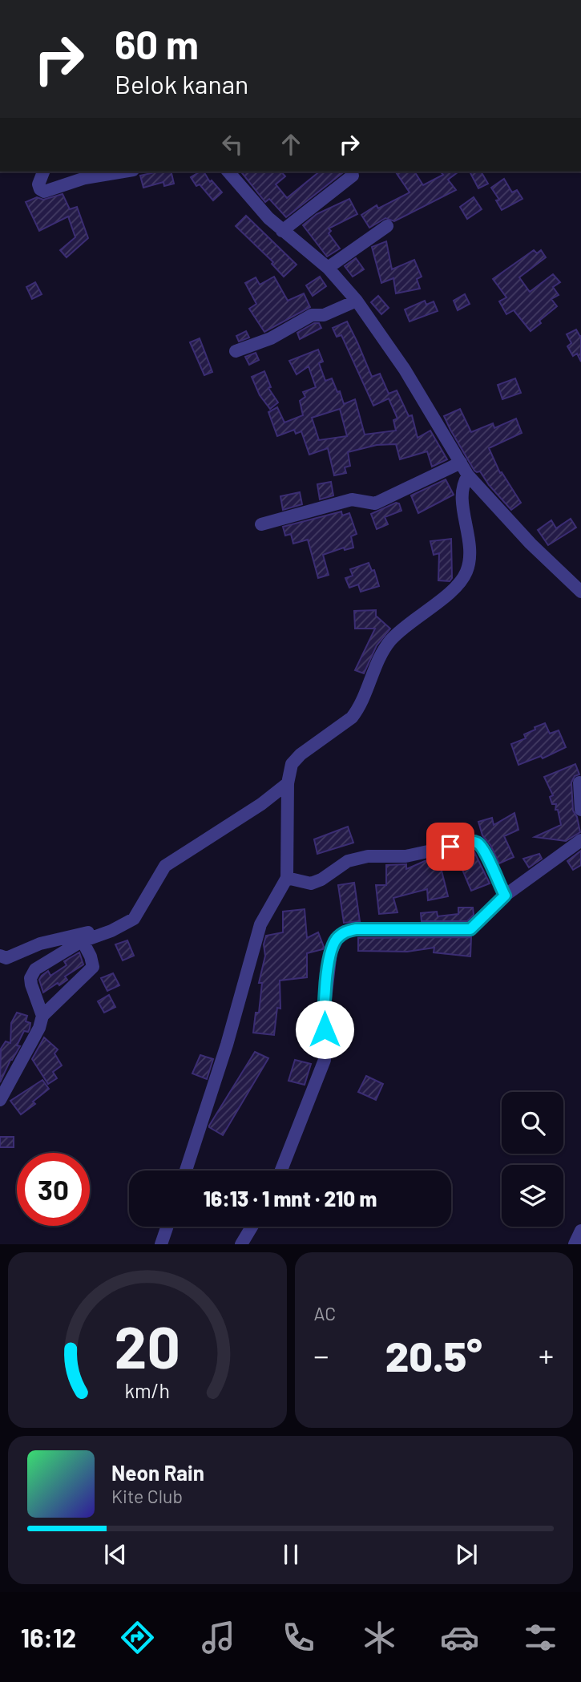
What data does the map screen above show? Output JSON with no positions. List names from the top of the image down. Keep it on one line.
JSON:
{"page":{"turn":["60 m","Belok kanan"],"limit":"30","trip":"16:13 · 1 mnt · 210 m","tile":"AC","heat":["−","20.5°","+"],"song":["Neon Rain","Kite Club"],"tabs":"16:12","gauge":["20","km/h"]}}
